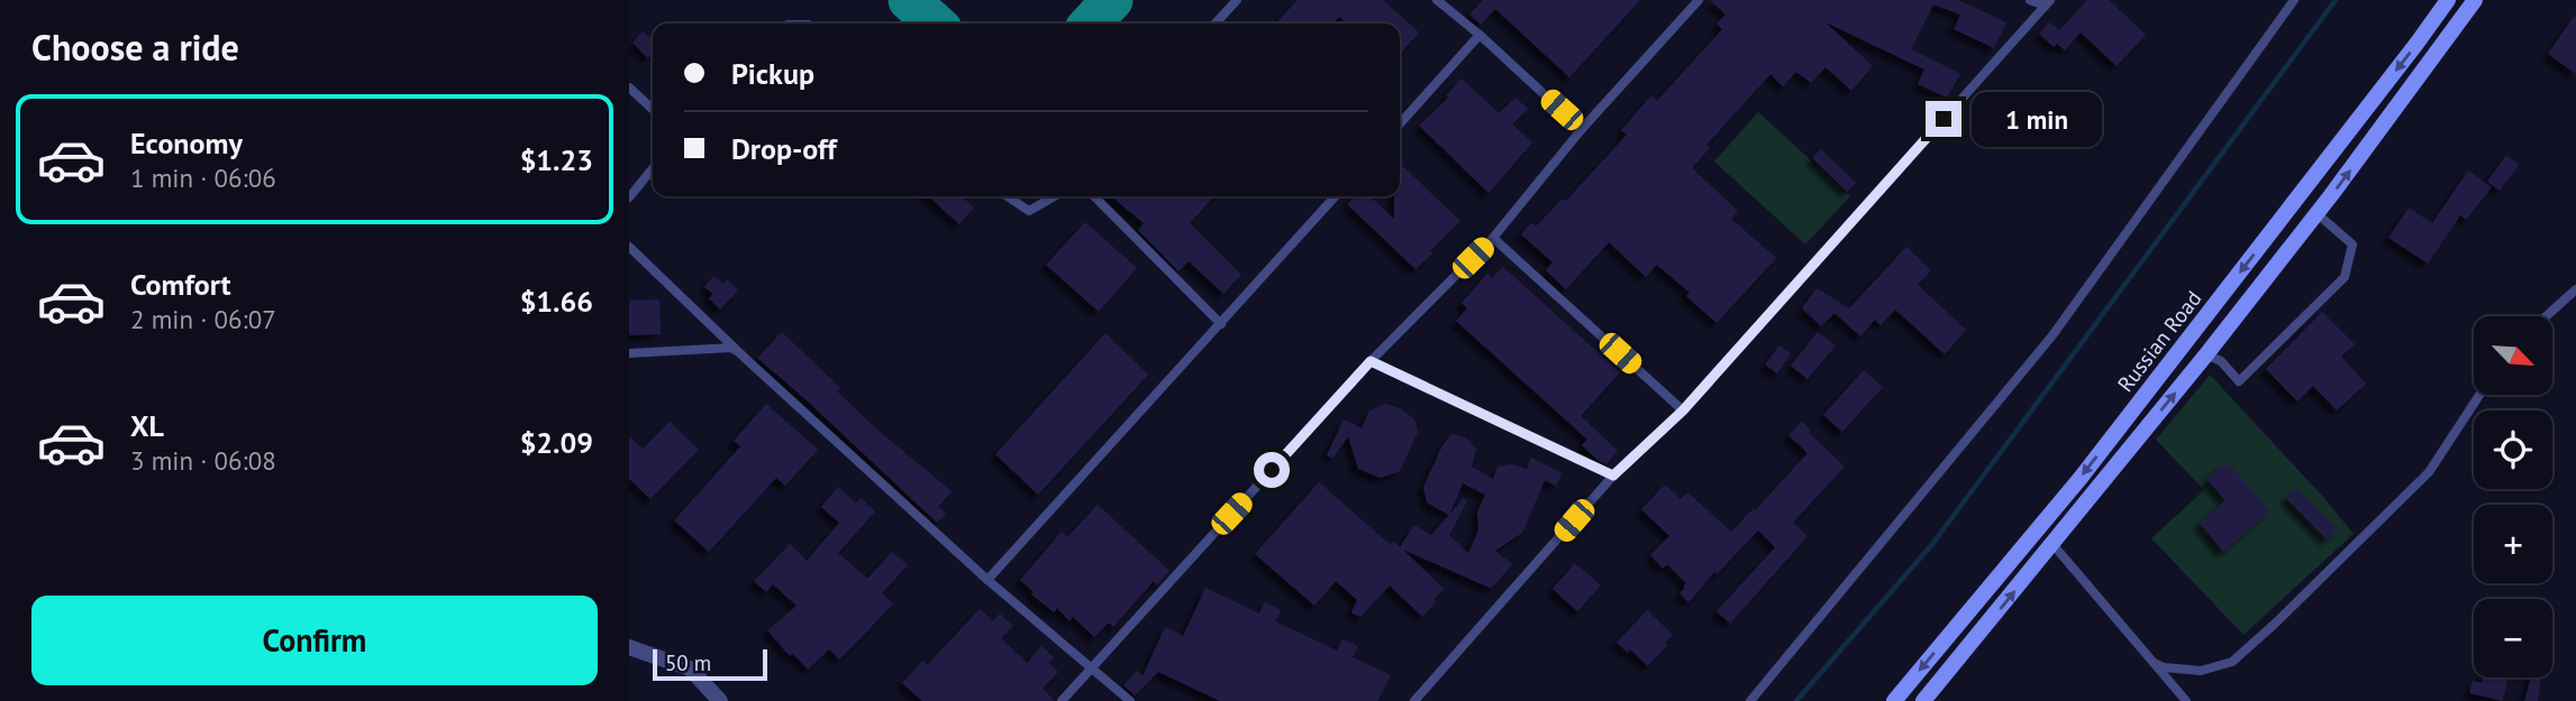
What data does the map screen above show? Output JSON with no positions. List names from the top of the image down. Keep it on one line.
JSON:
{"streets":{"main road":["Russian Road"]},"scale_bar":"50 m","north":"bottom right","page":{"heading":"Choose a ride","banner":["Pickup","Drop-off"],"bubble":"1 min","list":[{"name":"Economy","note":"1 min · 06:06","value":"$1.23"},{"name":"Comfort","note":"2 min · 06:07","value":"$1.66"},{"name":"XL","note":"3 min · 06:08","value":"$2.09"}],"map_buttons":["+","−"],"buttons":"Confirm","scale":"50 m"}}
